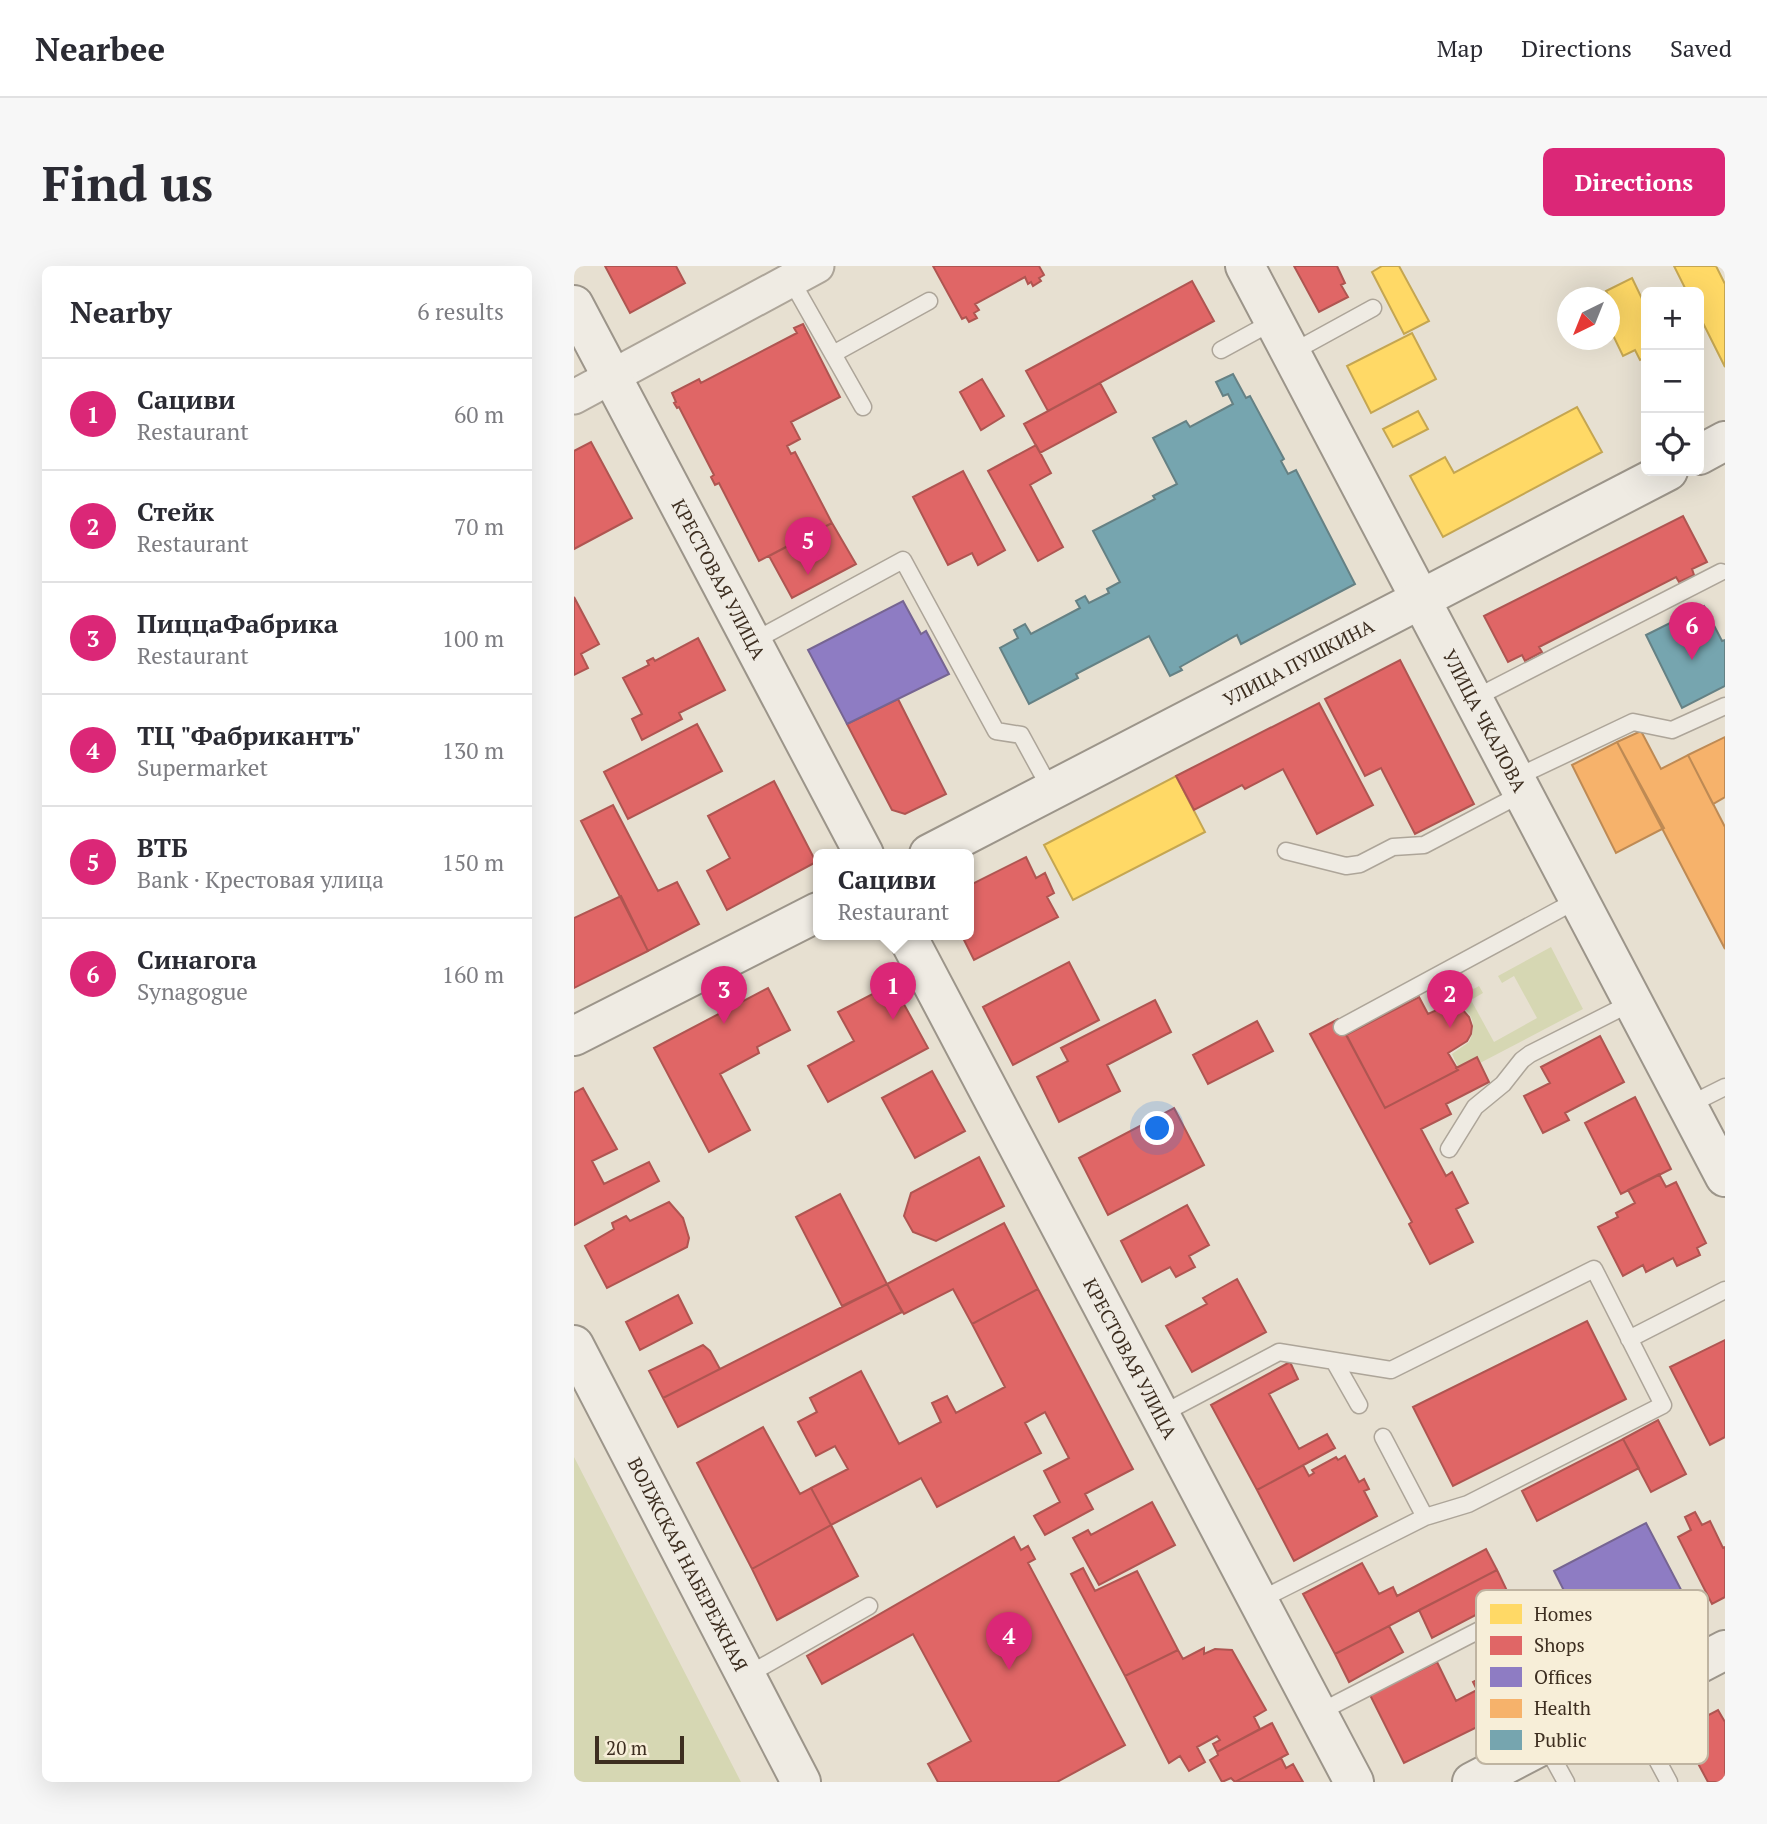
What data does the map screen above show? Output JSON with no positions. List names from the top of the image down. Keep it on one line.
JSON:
{"streets":{"street":["КРЕСТОВАЯ УЛИЦА","УЛИЦА ПУШКИНА","УЛИЦА ЧКАЛОВА","ВОЛЖСКАЯ НАБЕРЕЖНАЯ"]},"crossings":[["УЛИЦА ПУШКИНА","УЛИЦА ЧКАЛОВА"]],"legend":["Homes","Shops","Offices","Health","Public"],"scale_bar":"20 m","north":"bottom left","page":{"header":"Nearbee","nav":["Map","Directions","Saved"],"buttons":"Directions","title":"Find us","heading":["Nearby","6 results"],"map_buttons":["+","−"],"list":[{"mark":"1","name":"Сациви","note":"Restaurant","value":"60 m"},{"mark":"2","name":"Стейк","note":"Restaurant","value":"70 m"},{"mark":"3","name":"ПиццаФабрика","note":"Restaurant","value":"100 m"},{"mark":"4","name":"ТЦ \"Фабрикантъ\"","note":"Supermarket","value":"130 m"},{"mark":"5","name":"ВТБ","note":"Bank · Крестовая улица","value":"150 m"},{"mark":"6","name":"Синагога","note":"Synagogue","value":"160 m"}],"pins":["5","6","1","3","2","4"],"popup":["Сациви","Restaurant"],"scale":"20 m"}}
